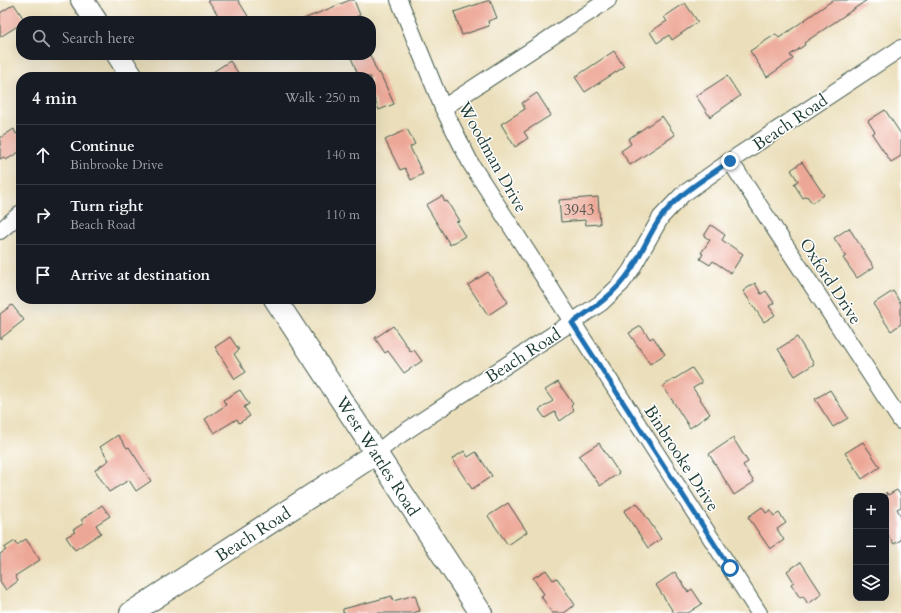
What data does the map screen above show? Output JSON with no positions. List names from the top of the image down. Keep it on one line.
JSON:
{"streets":{"street":["Beach Road","Woodman Drive","Oxford Drive","West Wattles Road","Binbrooke Drive"]},"crossings":[["Beach Road","Woodman Drive"],["Beach Road","Oxford Drive"],["Beach Road","West Wattles Road"],["Beach Road","Binbrooke Drive"],["Woodman Drive","Binbrooke Drive"]],"house_numbers":["3943"],"page":{"search":"Search here","heading":["4 min","Walk · 250 m"],"list":[["Continue","Binbrooke Drive","140 m"],["Turn right","Beach Road","110 m"],"Arrive at destination"],"map_buttons":["+","−"]}}
